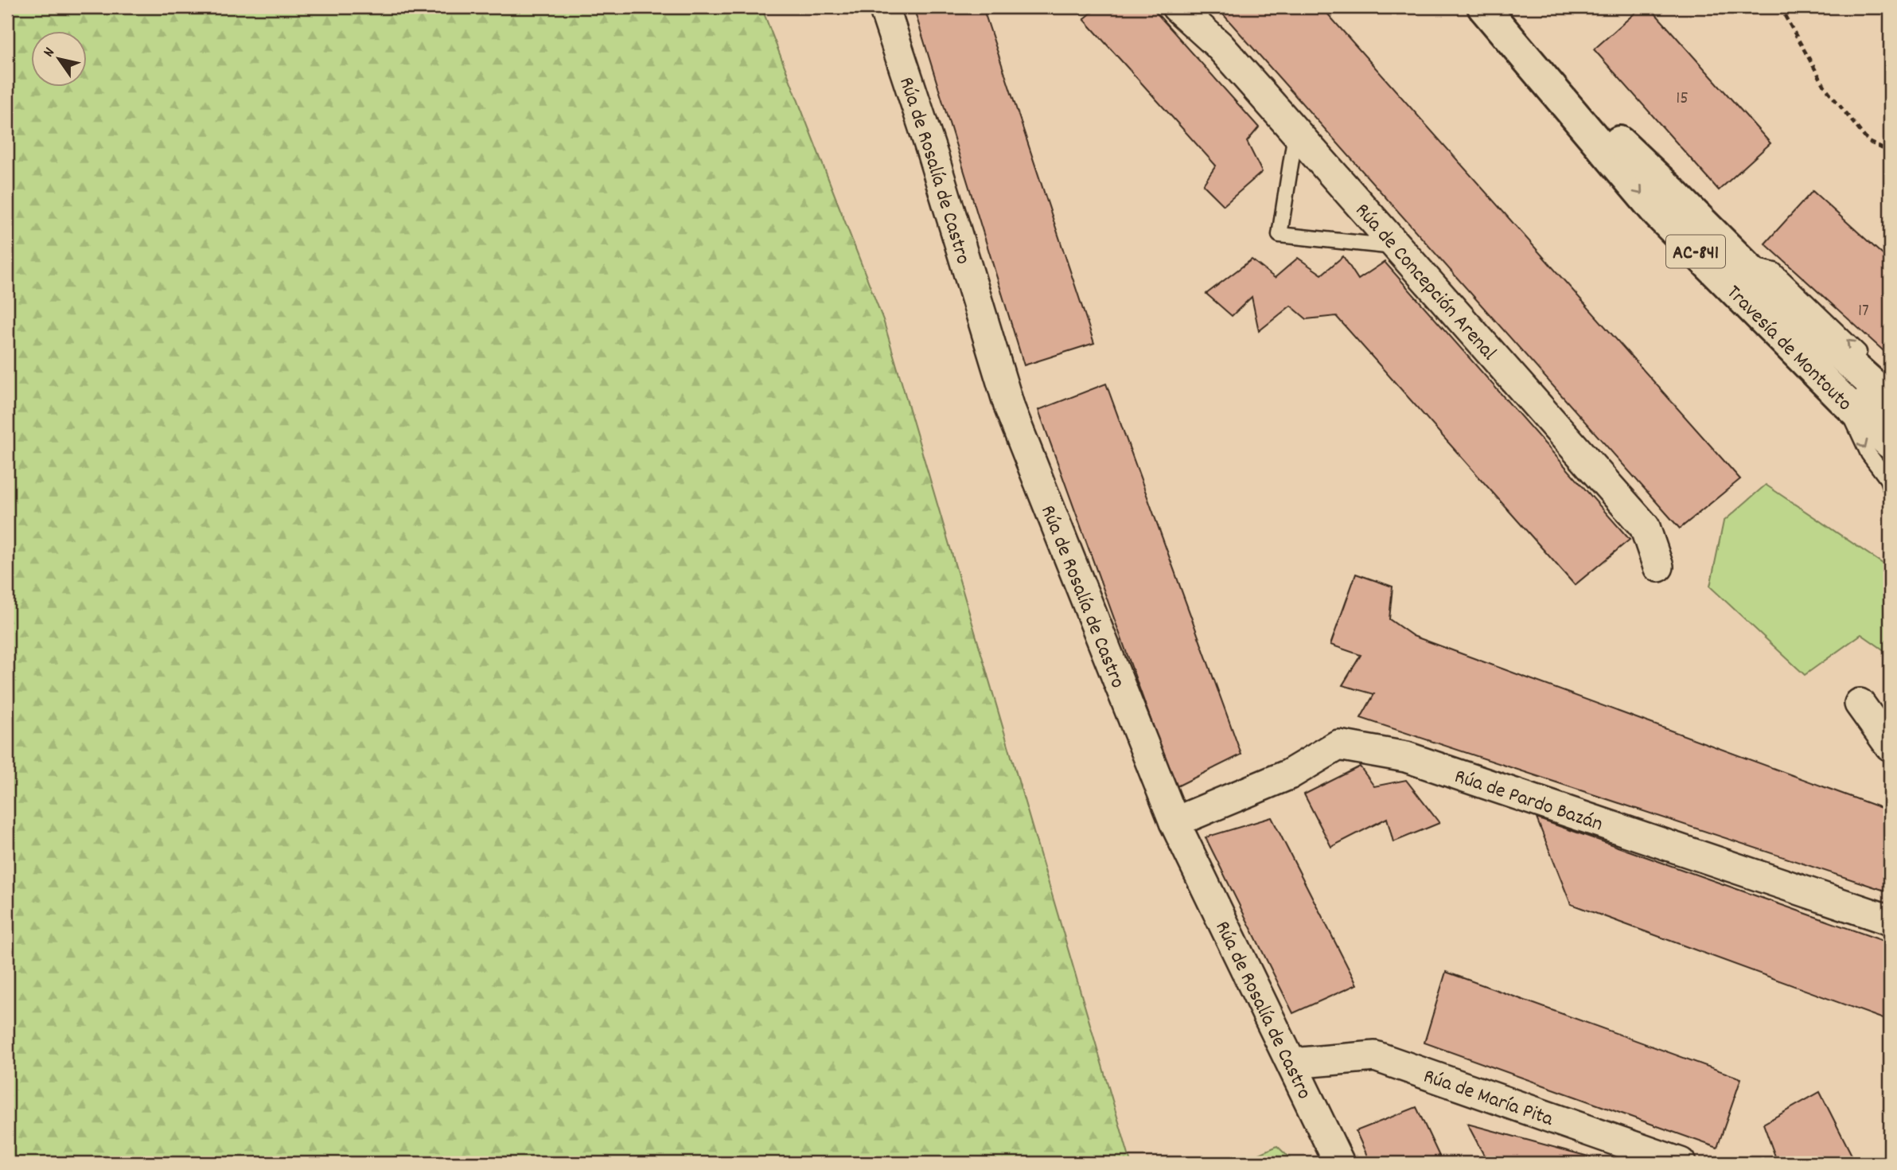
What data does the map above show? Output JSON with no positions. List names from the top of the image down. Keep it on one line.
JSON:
{"streets":{"main road":["AC-841","Travesía de Montouto"],"street":["Rúa de Rosalía de Castro","Rúa de Concepción Arenal","Rúa de Pardo Bazán","Rúa de María Pita"]},"crossings":[["Rúa de Rosalía de Castro","Rúa de Pardo Bazán"],["Rúa de Rosalía de Castro","Rúa de María Pita"]],"house_numbers":["15","17"],"north":"top left"}
